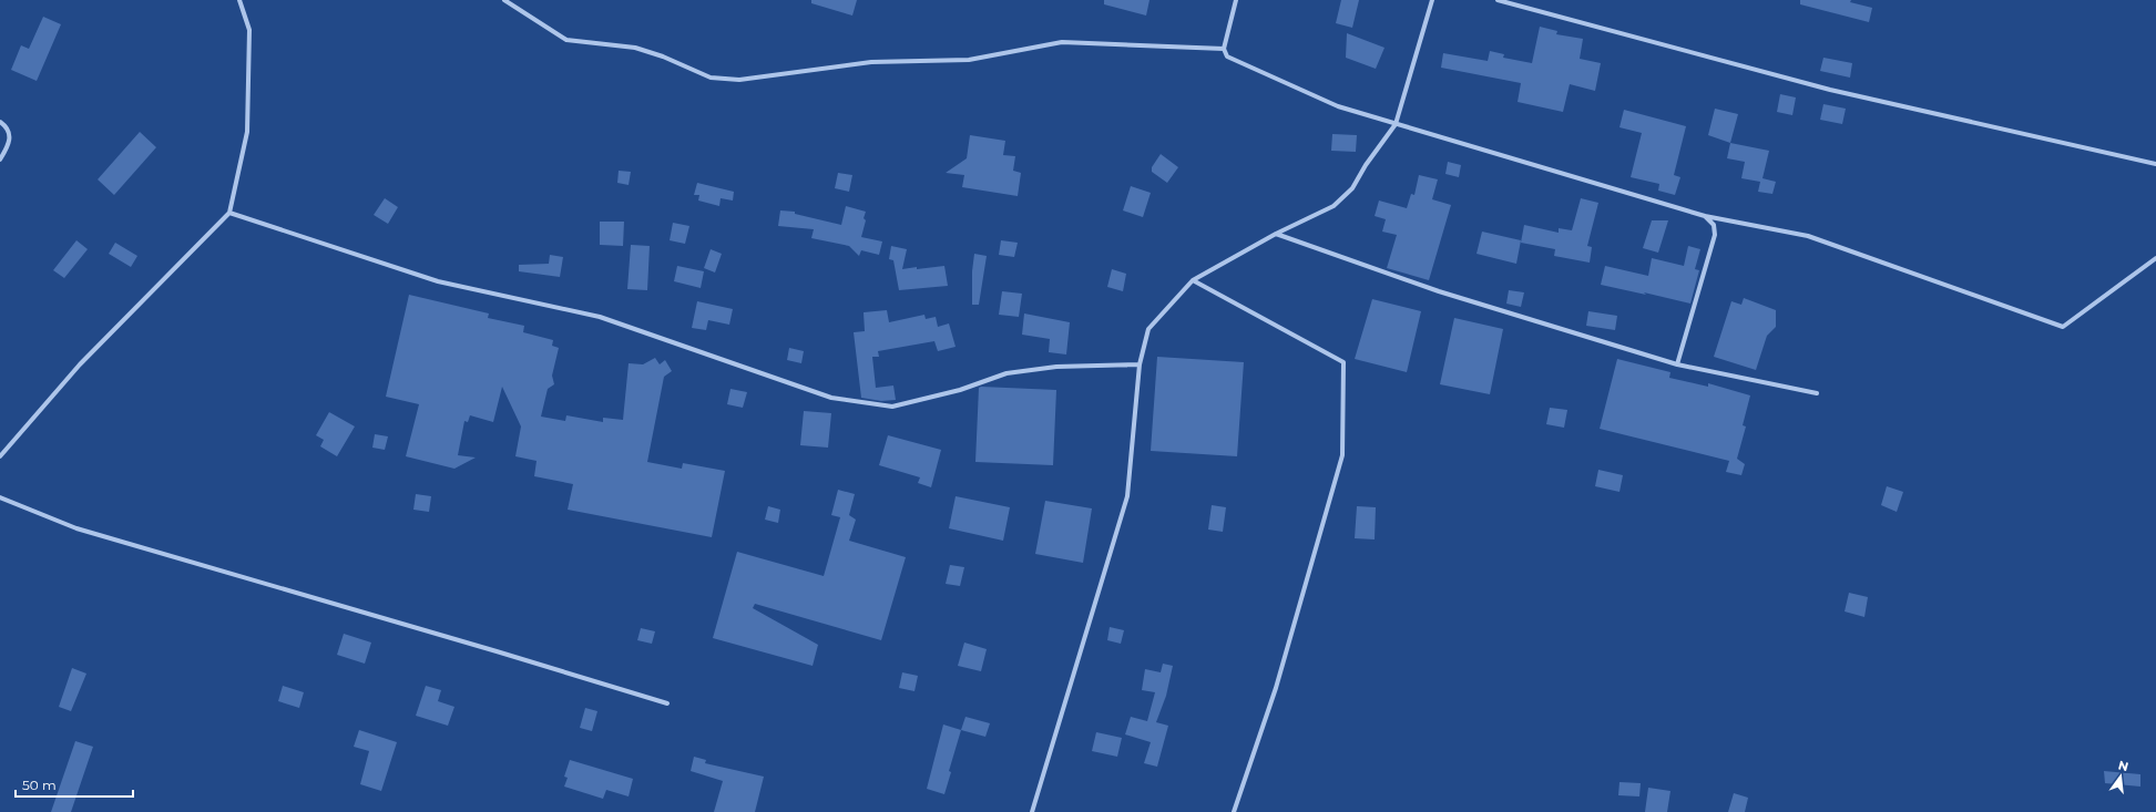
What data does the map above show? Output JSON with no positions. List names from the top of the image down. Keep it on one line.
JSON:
{"scale_bar":"50 m","north":"top"}
